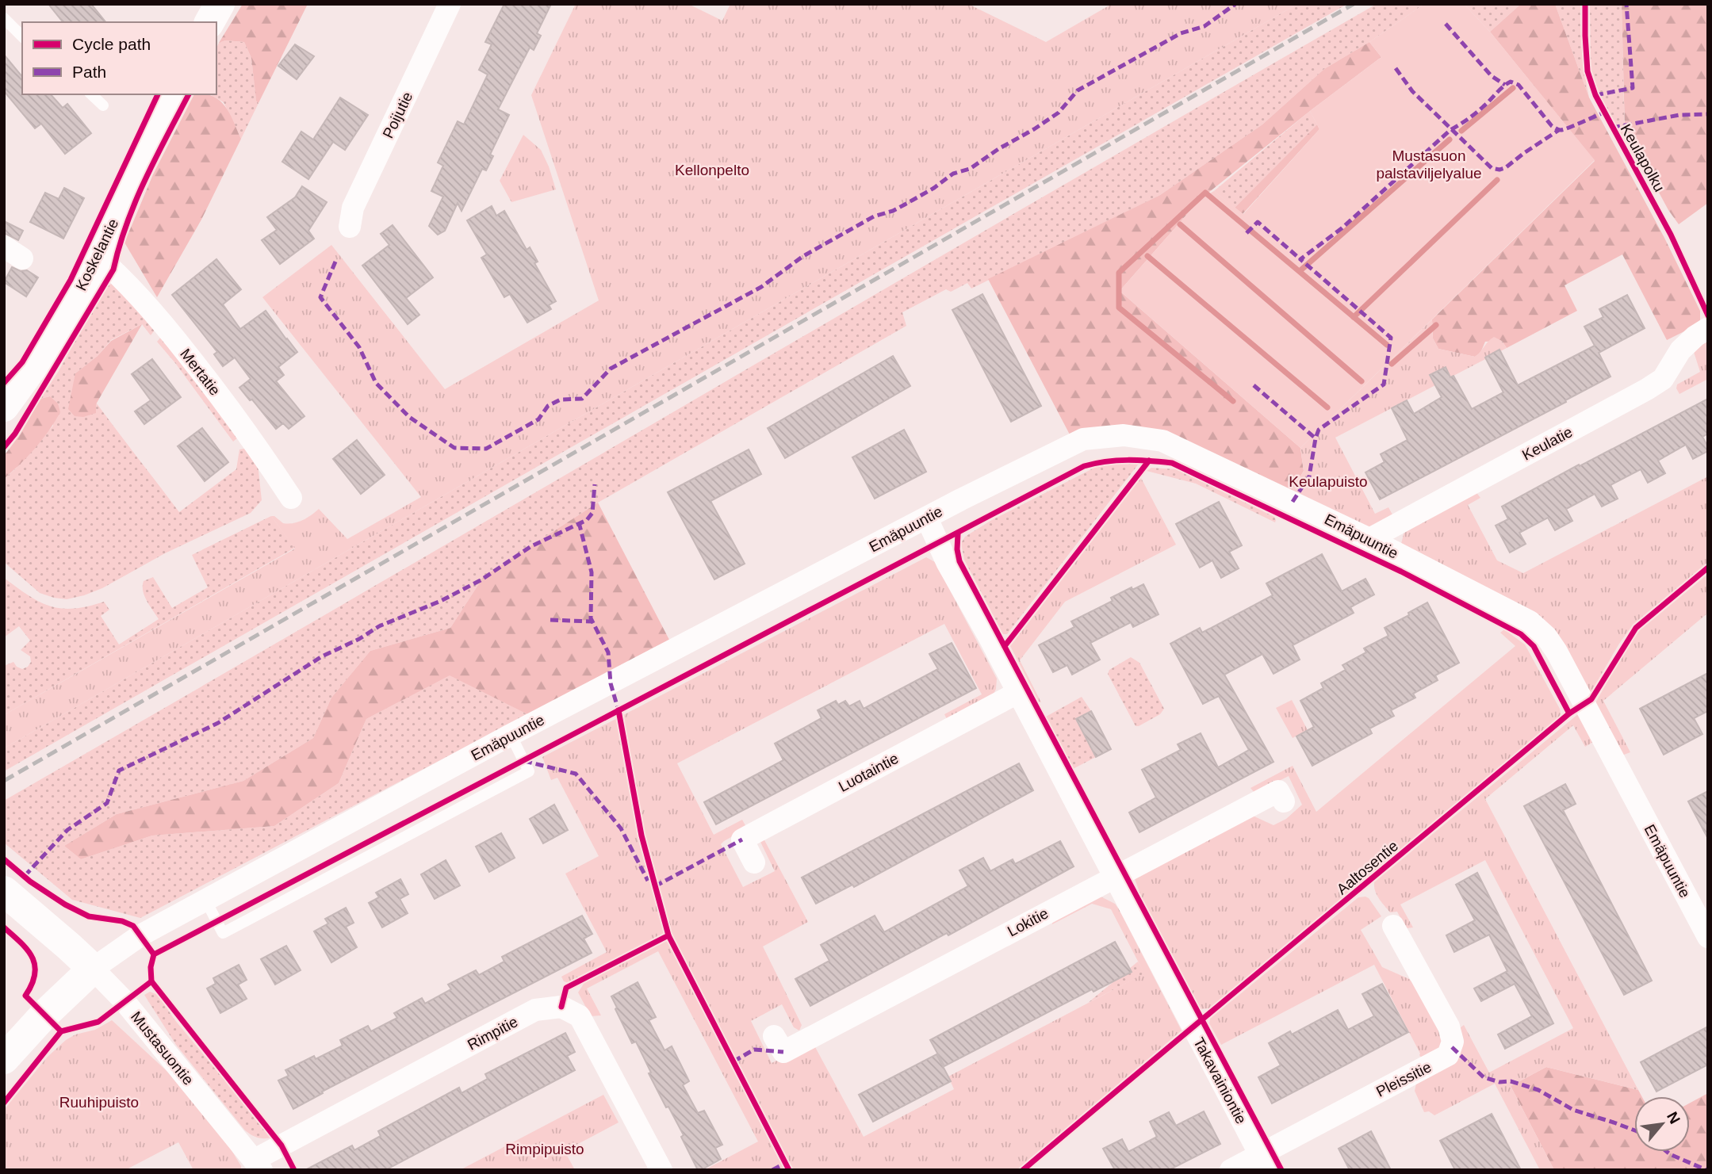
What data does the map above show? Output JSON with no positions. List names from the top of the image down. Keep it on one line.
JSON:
{"streets":{"main road":["Koskelantie","Emäpuuntie","Mustasuontie"],"street":["Poijutie","Mertatie","Keulatie","Luotaintie","Lokitie","Rimpitie","Pleissitie","Takavainiontie"],"cycle path":["Keulapolku","Aaltosentie"]},"crossings":[["Koskelantie","Mertatie"],["Keulatie","Emäpuuntie"],["Emäpuuntie","Mustasuontie"],["Emäpuuntie","Takavainiontie"],["Luotaintie","Takavainiontie"],["Lokitie","Takavainiontie"],["Rimpitie","Mustasuontie"],["Pleissitie","Takavainiontie"]],"parks":["Mustasuon palstaviljelyalue","Kellonpelto","Keulapuisto","Ruuhipuisto","Rimpipuisto"],"legend":["Cycle path","Path"],"north":"top right"}
